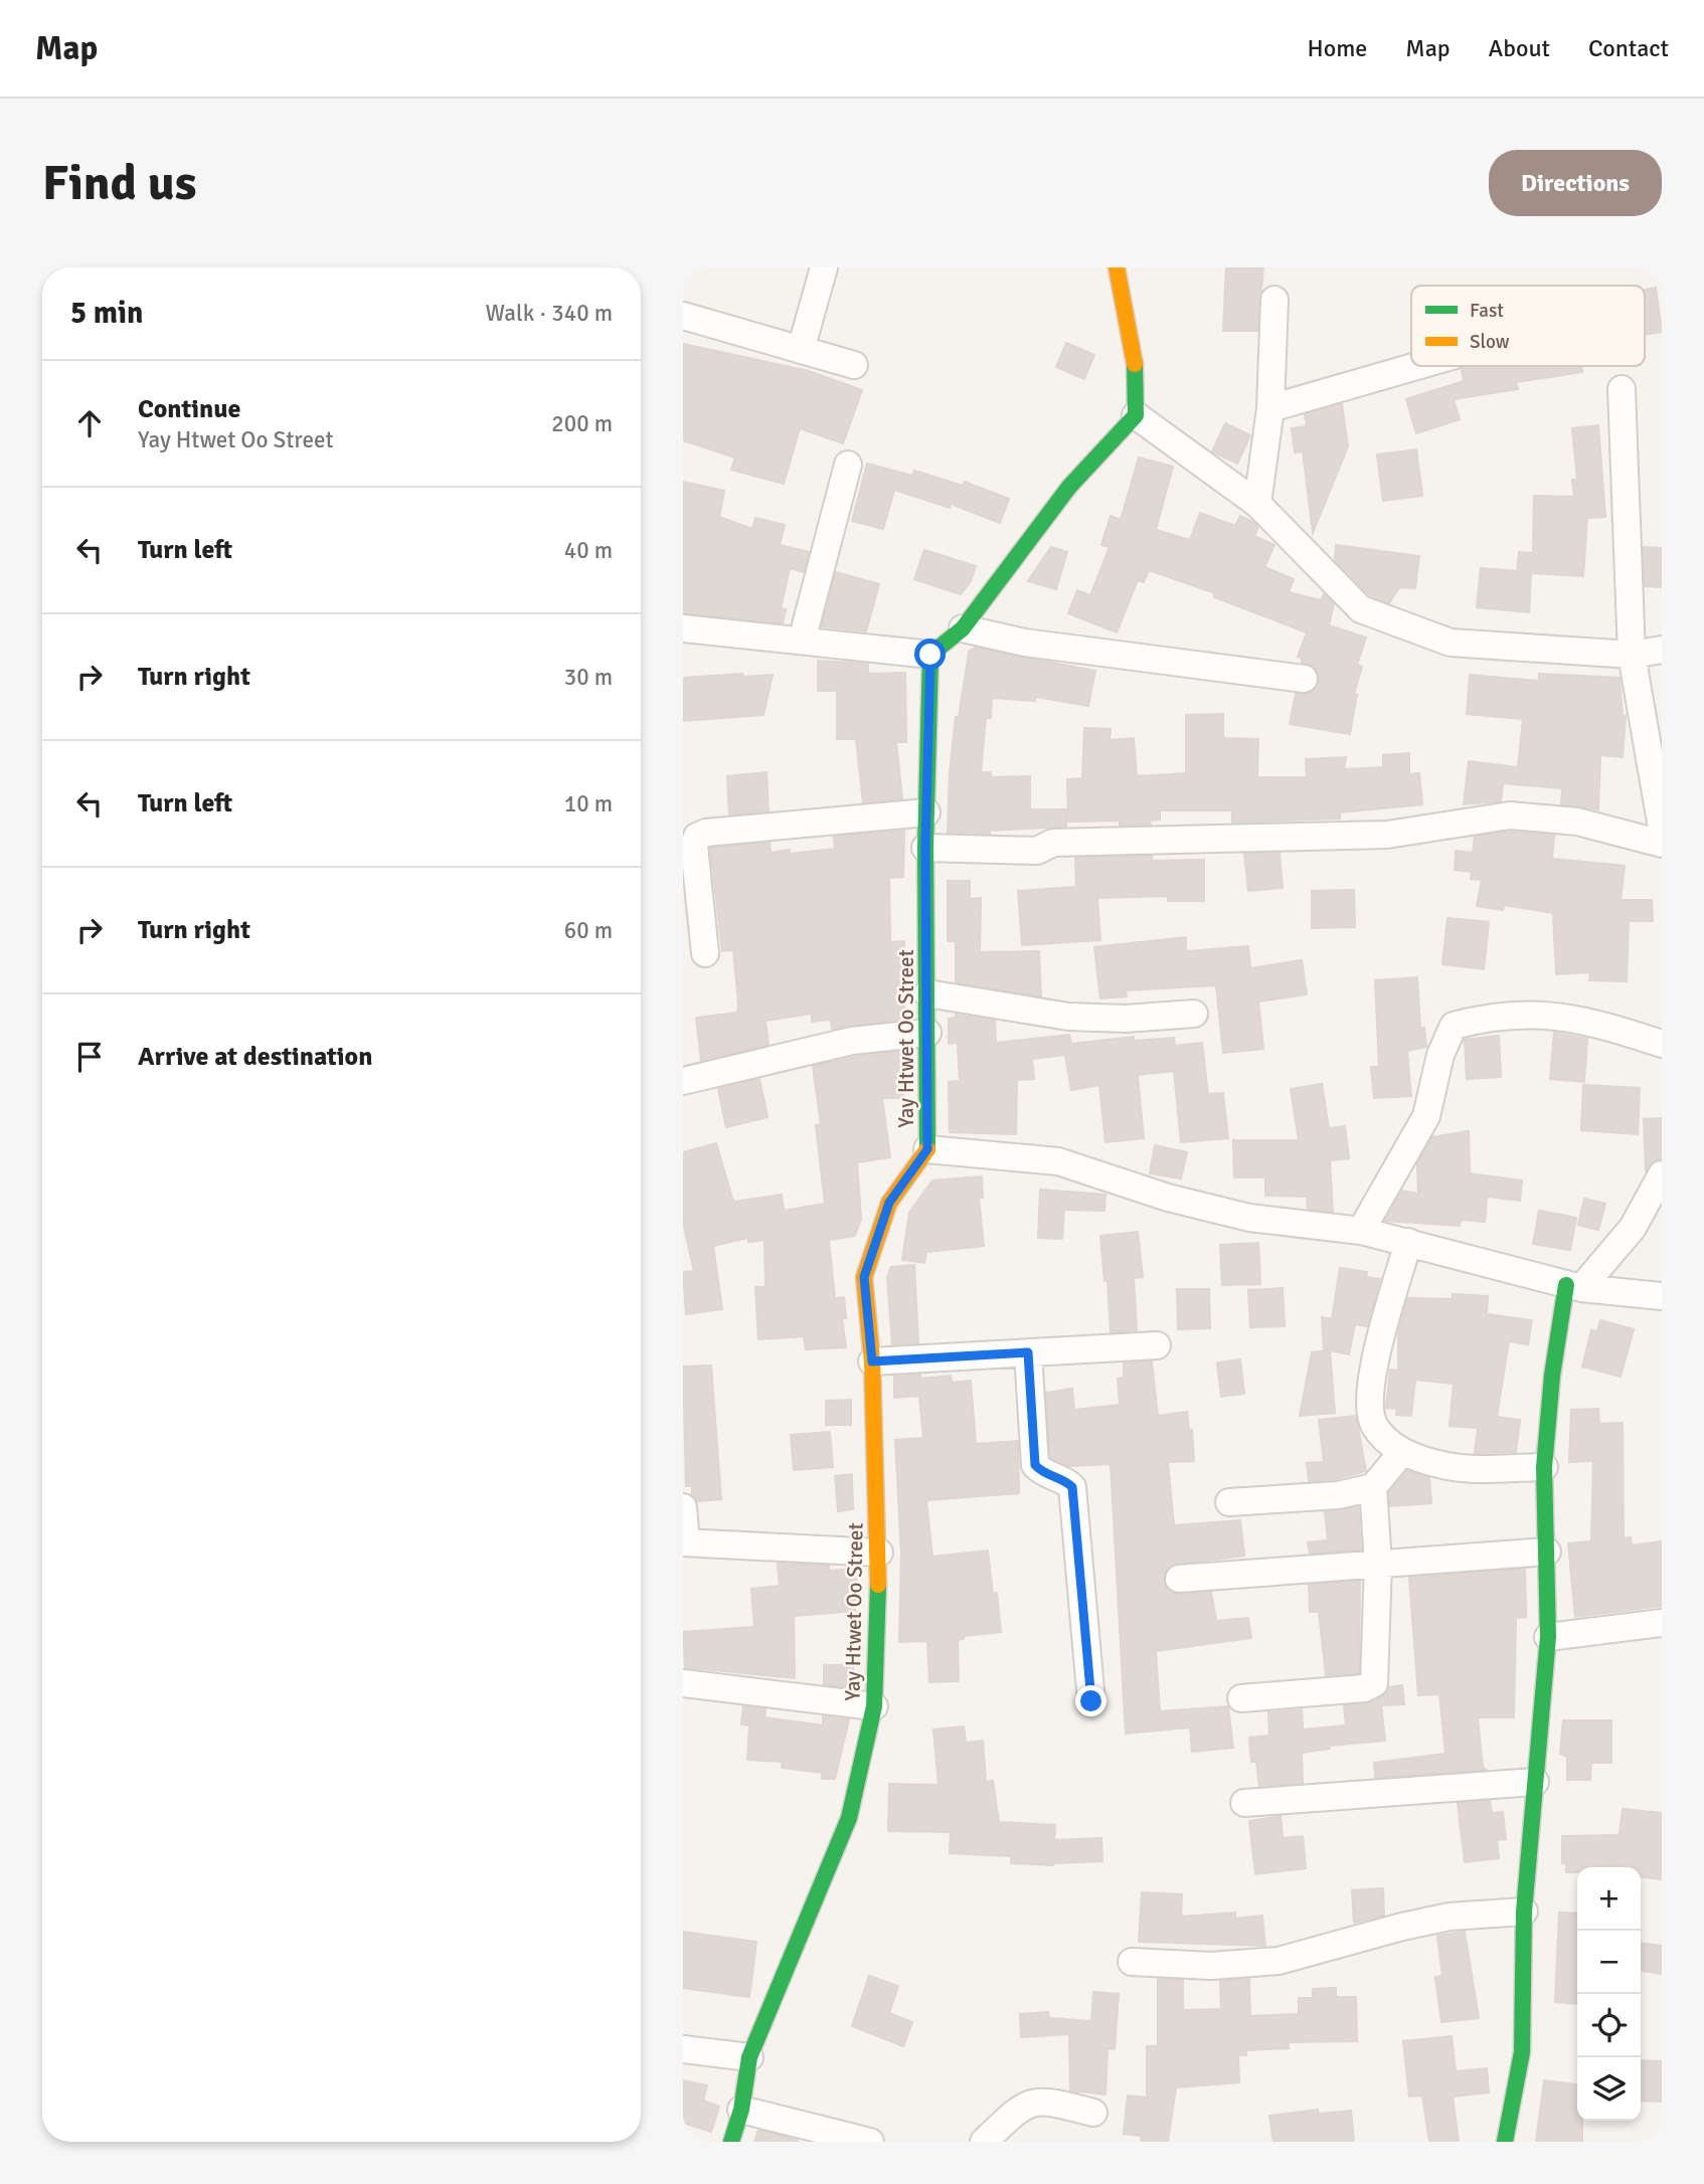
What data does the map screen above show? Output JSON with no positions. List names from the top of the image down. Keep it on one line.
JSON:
{"streets":{"street":["Yay Htwet Oo Street"]},"legend":["Fast","Slow"],"page":{"header":"Map","nav":["Home","Map","About","Contact"],"buttons":"Directions","title":"Find us","heading":["5 min","Walk · 340 m"],"list":[["Continue","Yay Htwet Oo Street","200 m"],["Turn left","40 m"],["Turn right","30 m"],["Turn left","10 m"],["Turn right","60 m"],"Arrive at destination"],"map_buttons":["+","−"]}}
